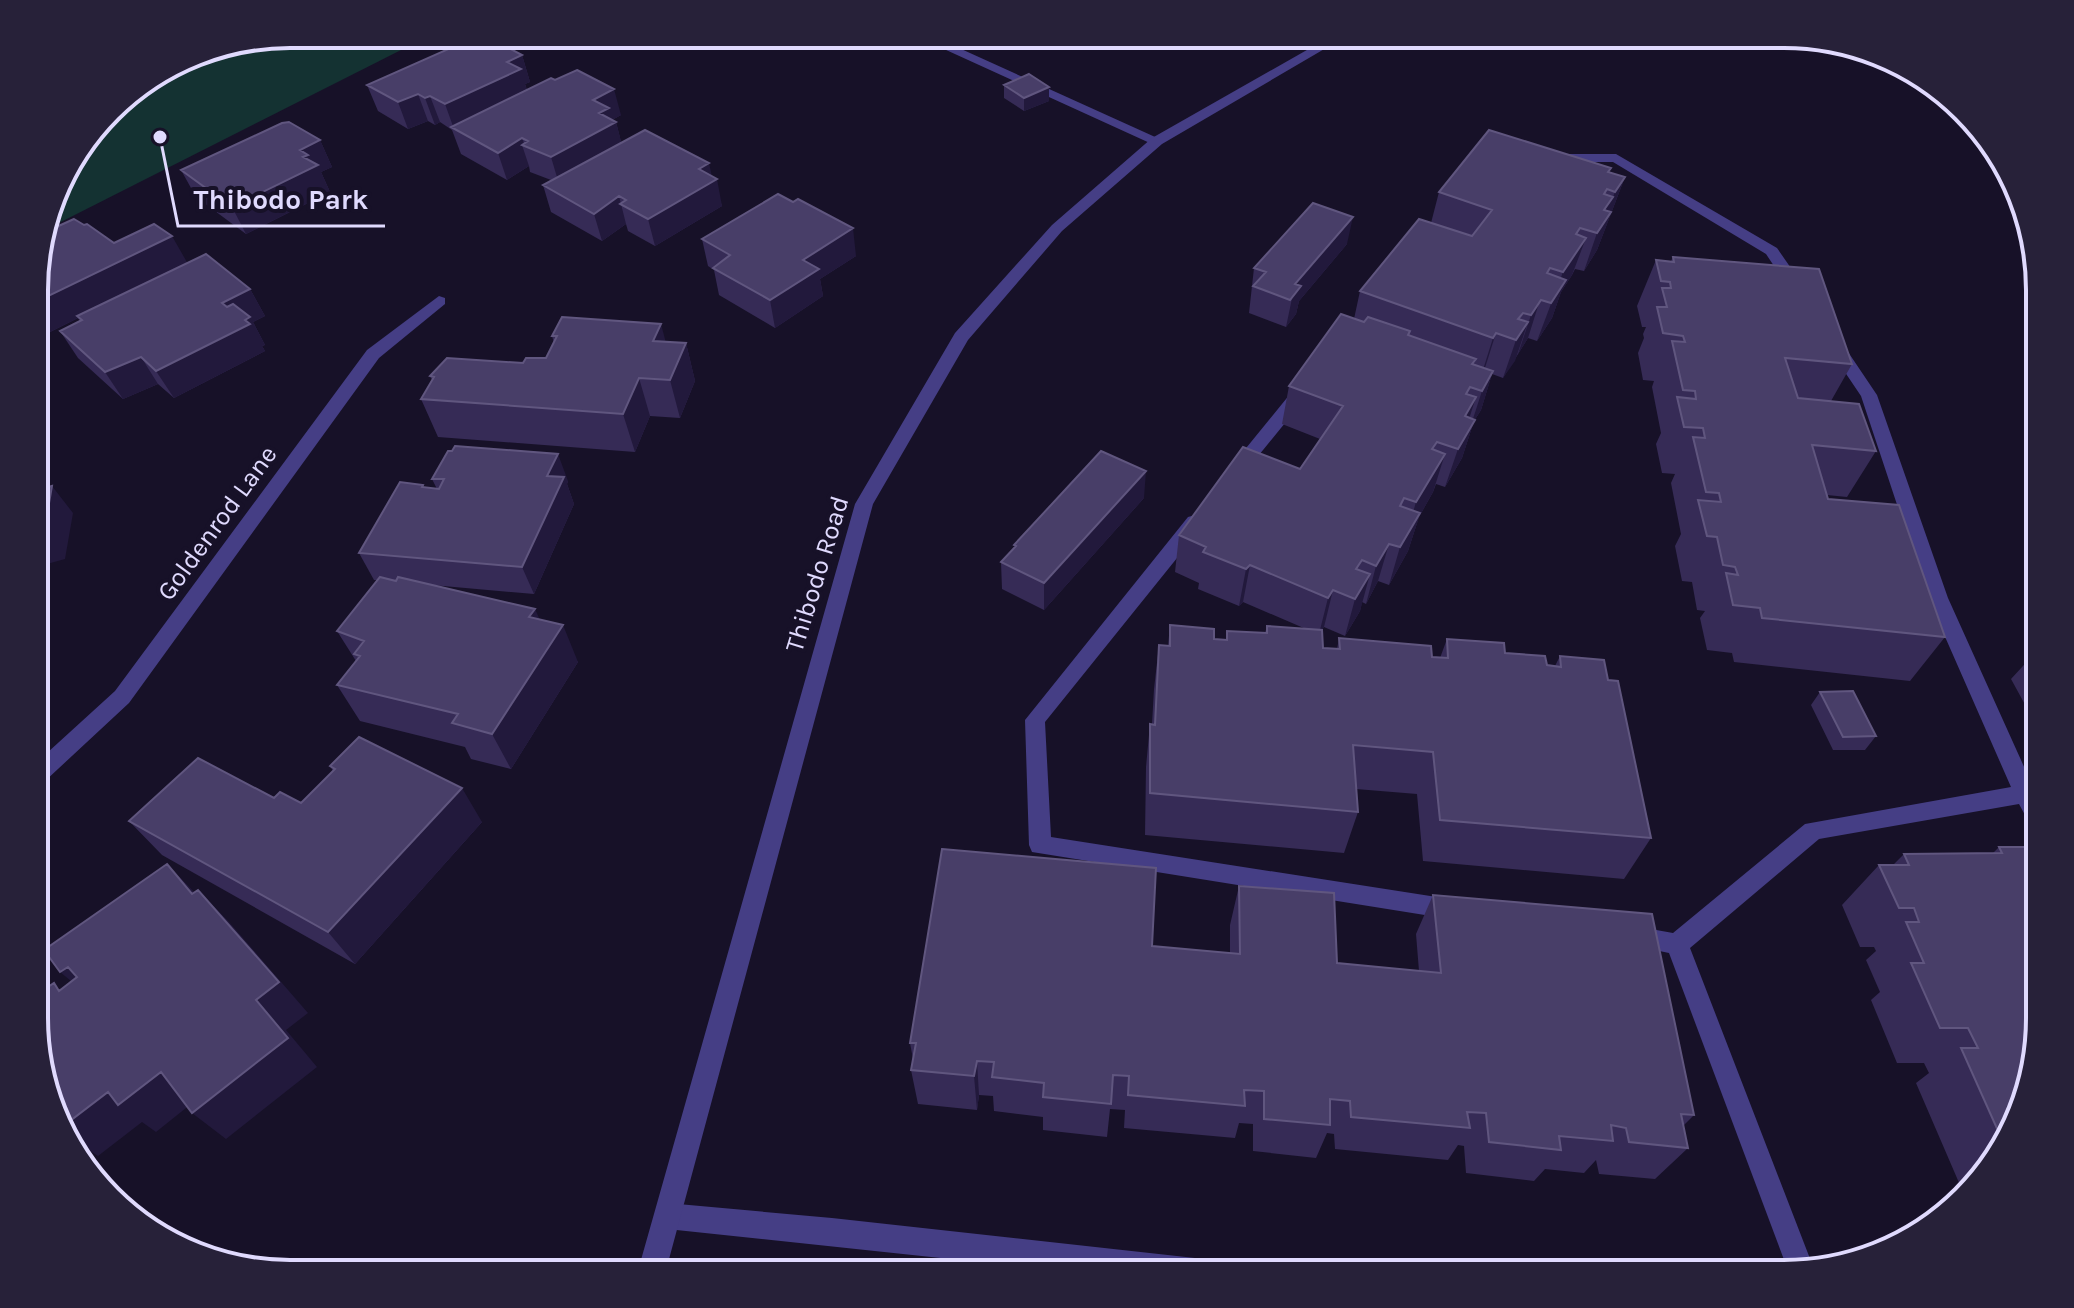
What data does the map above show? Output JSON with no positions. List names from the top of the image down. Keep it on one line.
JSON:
{"streets":{"street":["Goldenrod Lane","Thibodo Road"]},"places":["Thibodo Park"]}
